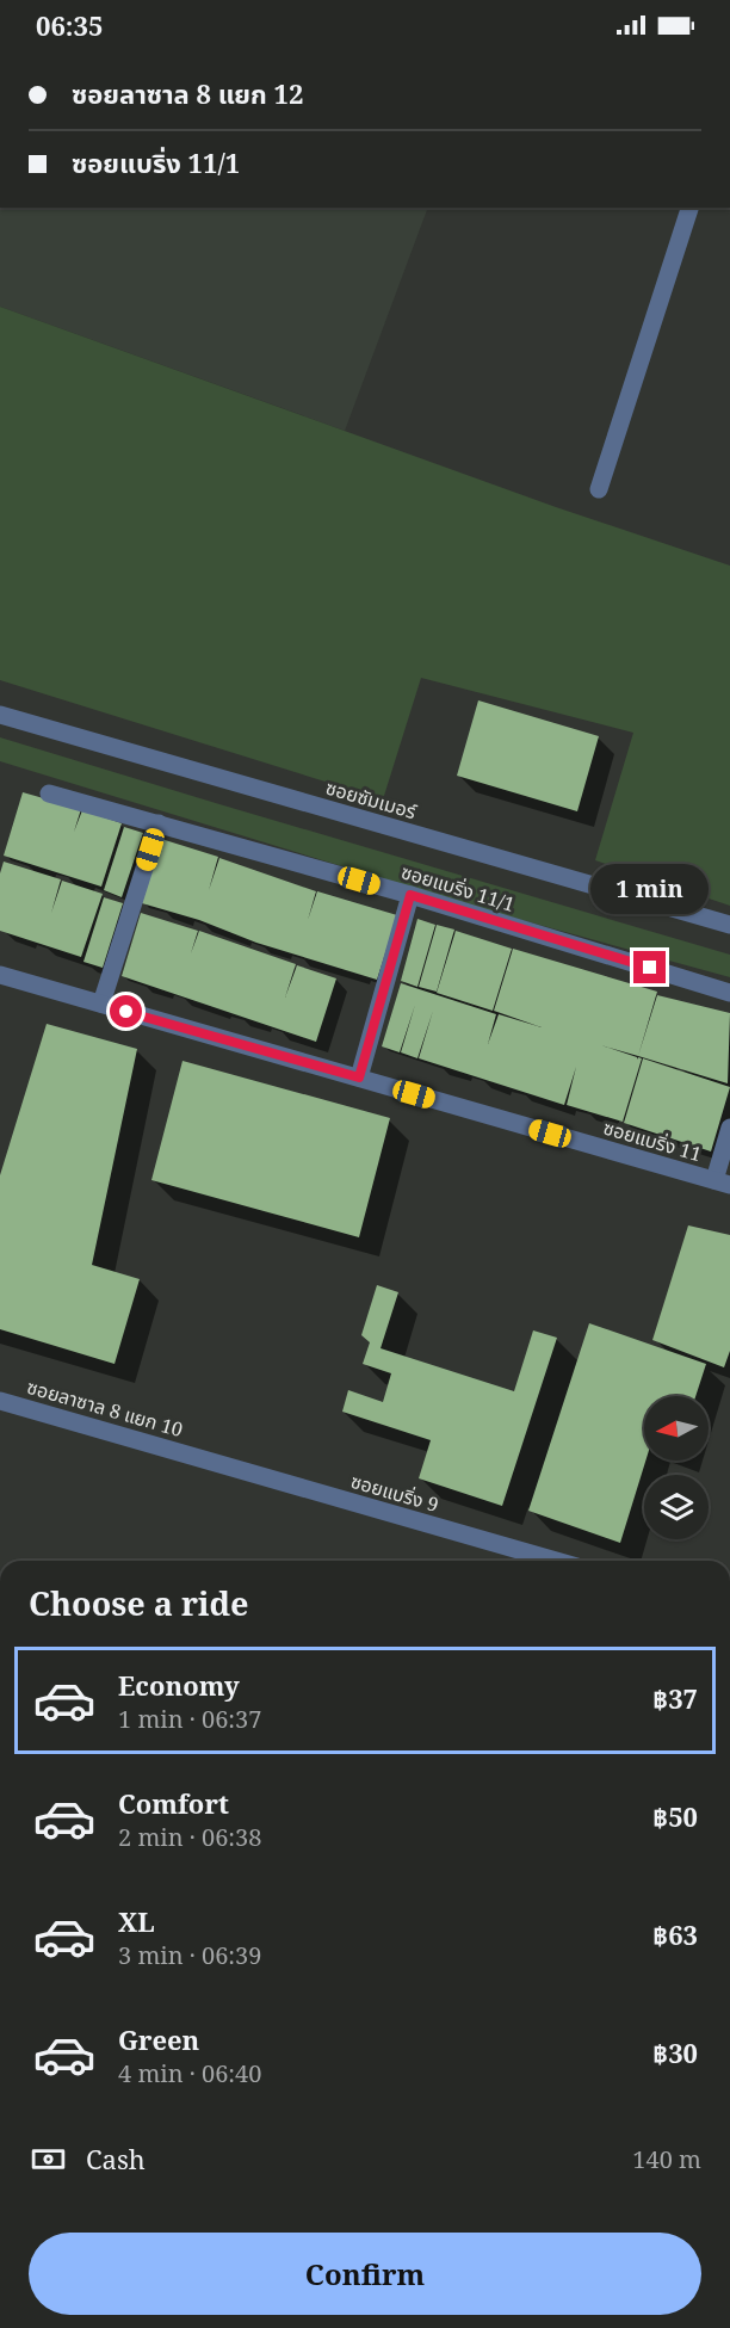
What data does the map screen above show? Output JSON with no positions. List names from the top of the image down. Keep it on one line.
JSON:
{"streets":{"street":["ซอยซัมเมอร์","ซอยแบริ่ง 11/1","ซอยแบริ่ง 11","ซอยลาซาล 8 แยก 10","ซอยแบริ่ง 9"]},"crossings":[["ซอยลาซาล 8 แยก 10","ซอยแบริ่ง 9"]],"north":"left","page":{"status":"06:35","banner":["ซอยลาซาล 8 แยก 12","ซอยแบริ่ง 11/1"],"bubble":"1 min","heading":"Choose a ride","list":[{"name":"Economy","note":"1 min · 06:37","value":"฿37"},{"name":"Comfort","note":"2 min · 06:38","value":"฿50"},{"name":"XL","note":"3 min · 06:39","value":"฿63"},{"name":"Green","note":"4 min · 06:40","value":"฿30"}],"pay":["Cash","140 m"],"buttons":"Confirm"}}
